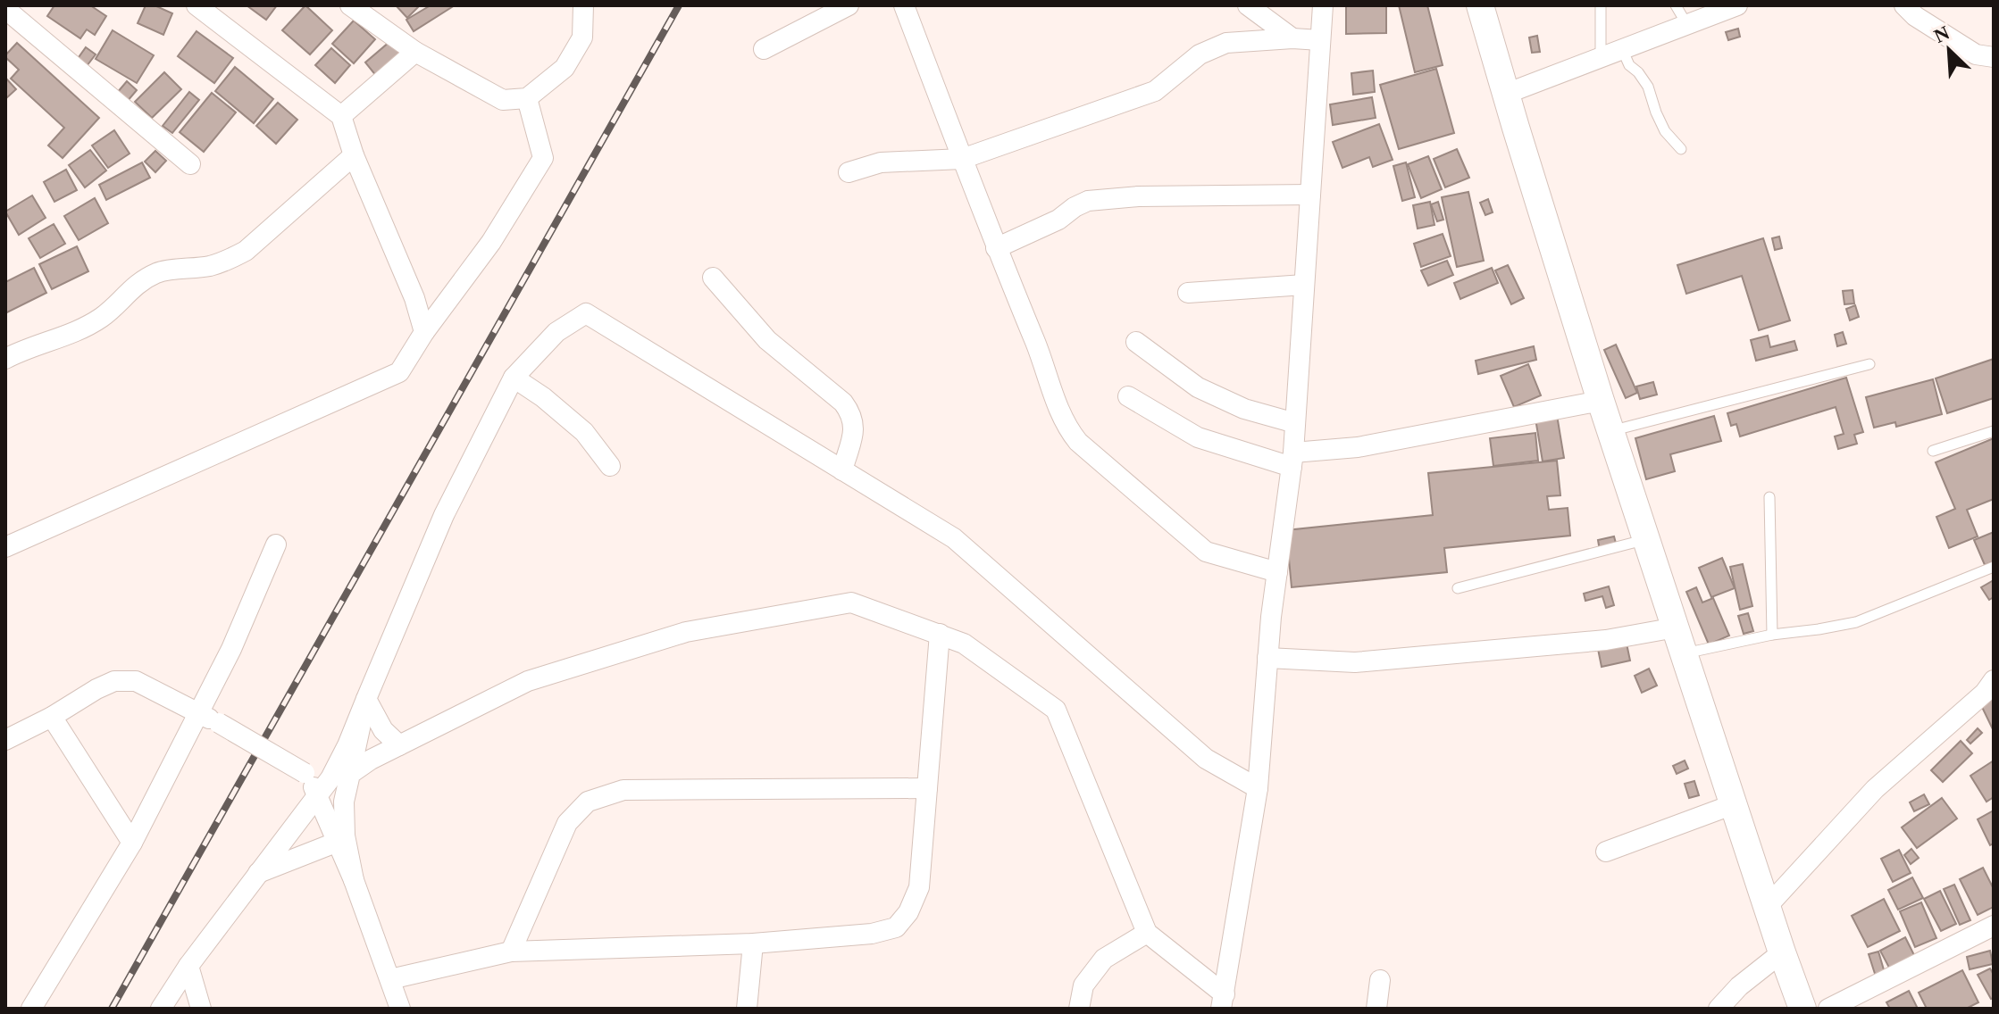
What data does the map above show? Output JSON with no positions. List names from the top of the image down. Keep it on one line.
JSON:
{"north":"top left"}
